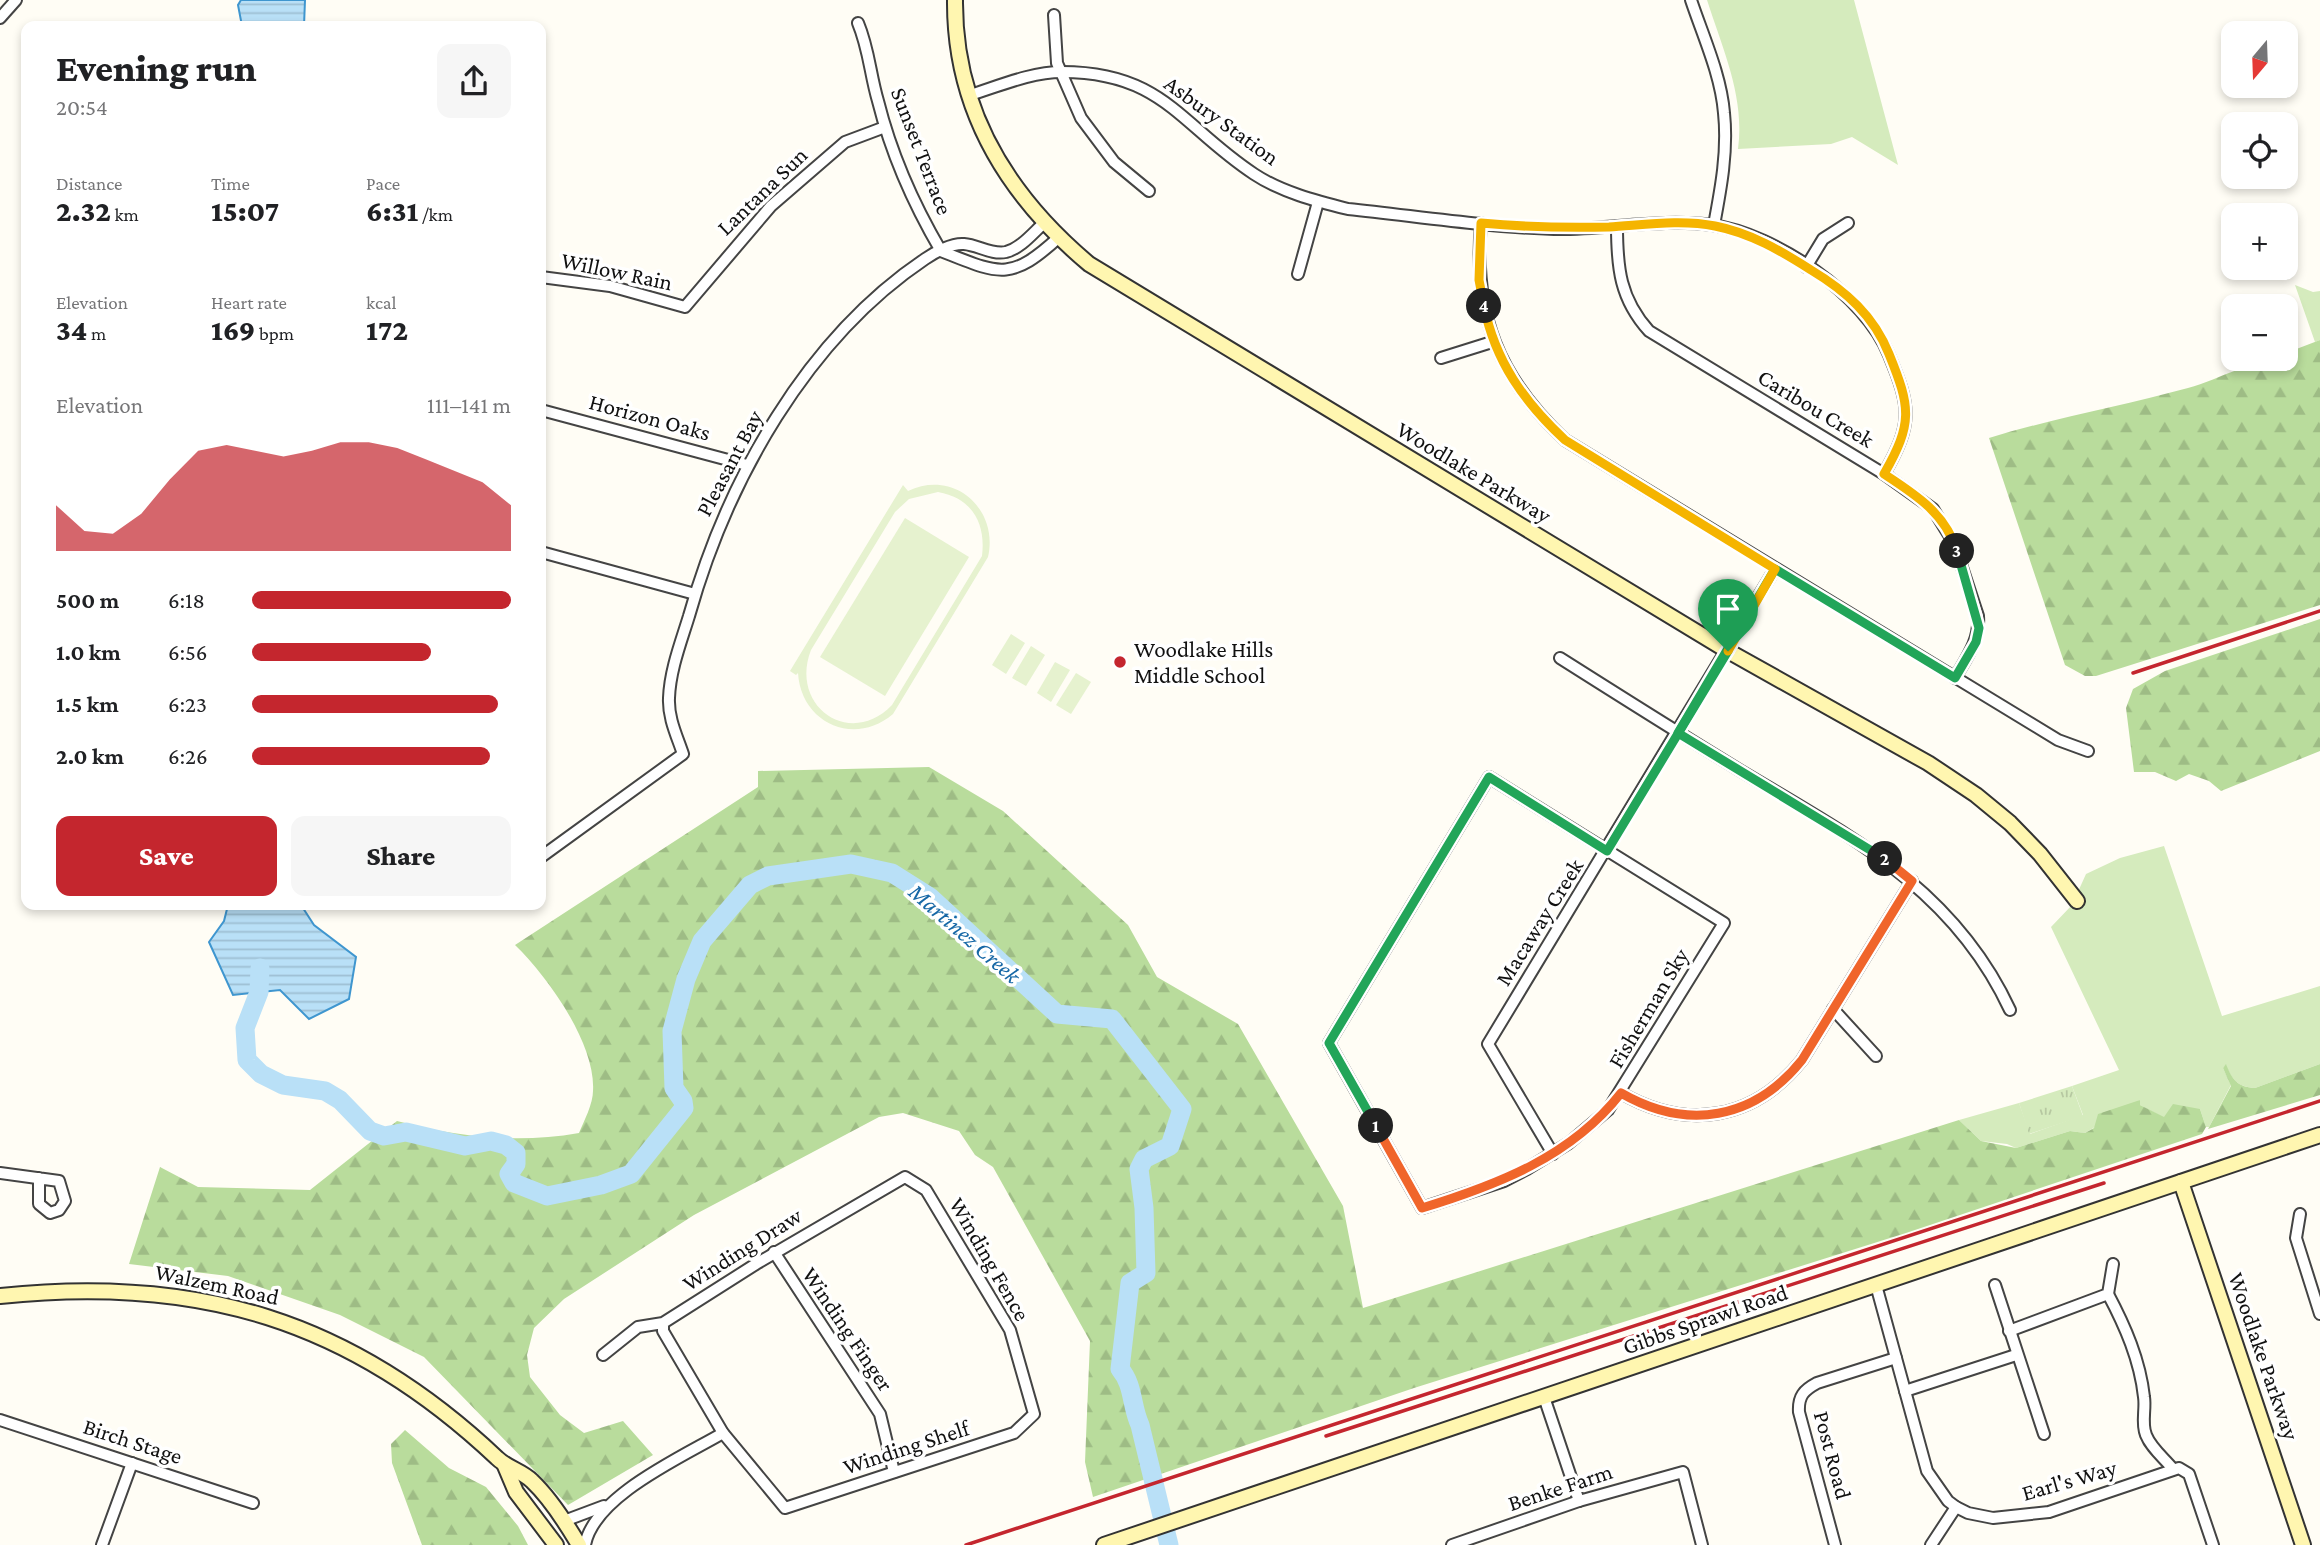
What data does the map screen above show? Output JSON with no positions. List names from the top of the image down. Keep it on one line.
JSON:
{"streets":{"main road":["Woodlake Parkway","Walzem Road","Gibbs Sprawl Road"],"street":["Asbury Station","Sunset Terrace","Lantana Sun","Willow Rain","Caribou Creek","Horizon Oaks","Pleasant Bay","Macaway Creek","Fisherman Sky","Winding Draw","Winding Fence","Winding Finger","Birch Stage","Winding Shelf","Post Road","Earl's Way","Benke Farm"]},"crossings":[["Asbury Station","Caribou Creek"],["Asbury Station","Woodlake Parkway"],["Sunset Terrace","Lantana Sun"],["Sunset Terrace","Pleasant Bay"],["Lantana Sun","Willow Rain"],["Horizon Oaks","Pleasant Bay"],["Woodlake Parkway","Macaway Creek"],["Woodlake Parkway","Gibbs Sprawl Road"],["Macaway Creek","Fisherman Sky"],["Winding Draw","Winding Fence"],["Winding Draw","Winding Finger"],["Winding Fence","Winding Shelf"],["Winding Finger","Winding Shelf"]],"water":["Martinez Creek"],"places":["Woodlake Hills Middle School"],"north":"bottom","page":{"map_buttons":["+","−"],"heading":["Evening run","20:54"],"stats":[["Distance","2.32 km"],["Time","15:07"],["Pace","6:31 /km"],["Elevation","34 m"],["Heart rate","169 bpm"],["kcal","172"]],"pins":["4","3","2","1"],"chart":["Elevation","111–141 m"],"list":[{"name":"500 m","note":"6:18"},{"name":"1.0 km","note":"6:56"},{"name":"1.5 km","note":"6:23"},{"name":"2.0 km","note":"6:26"}],"buttons":["Save","Share"]}}
